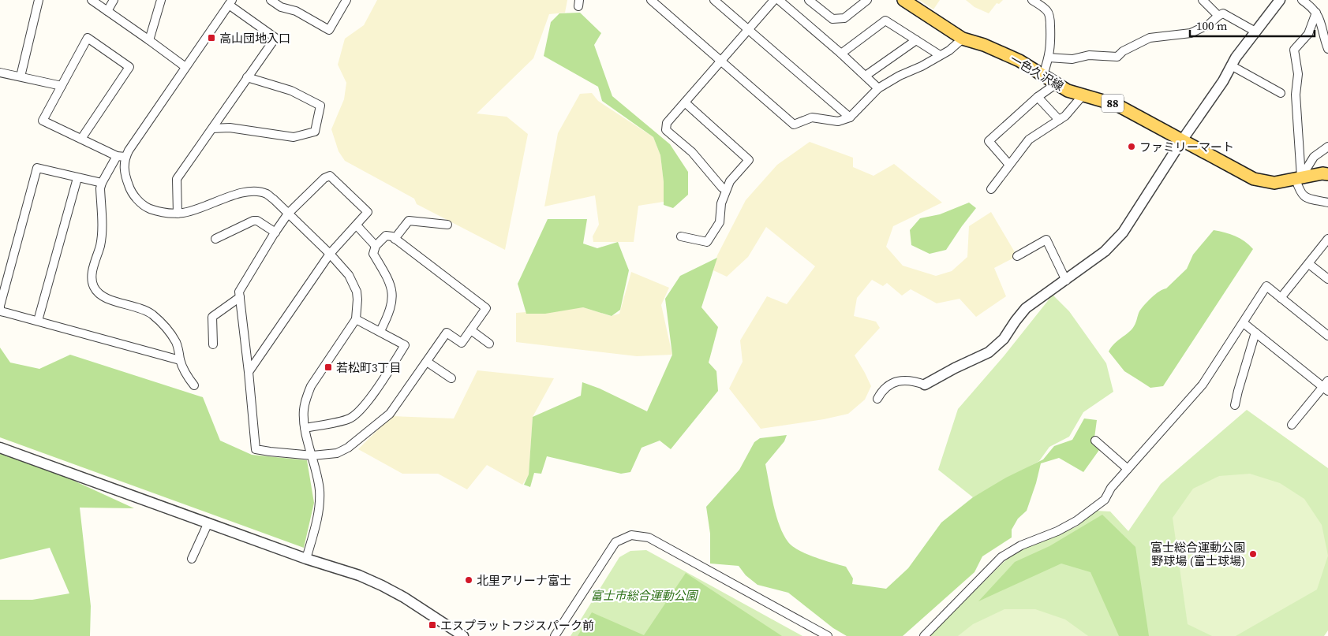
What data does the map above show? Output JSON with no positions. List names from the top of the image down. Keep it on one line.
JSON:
{"streets":{"main road":["一色久沢線","88"]},"parks":["富士市総合運動公園"],"places":{"transit":["高山団地入口","若松町3丁目","エスプラットフジスパーク前"],"other":["ファミリーマート","富士総合運動公園 野球場 (富士球場)","北里アリーナ富士"]},"scale_bar":"100 m"}
